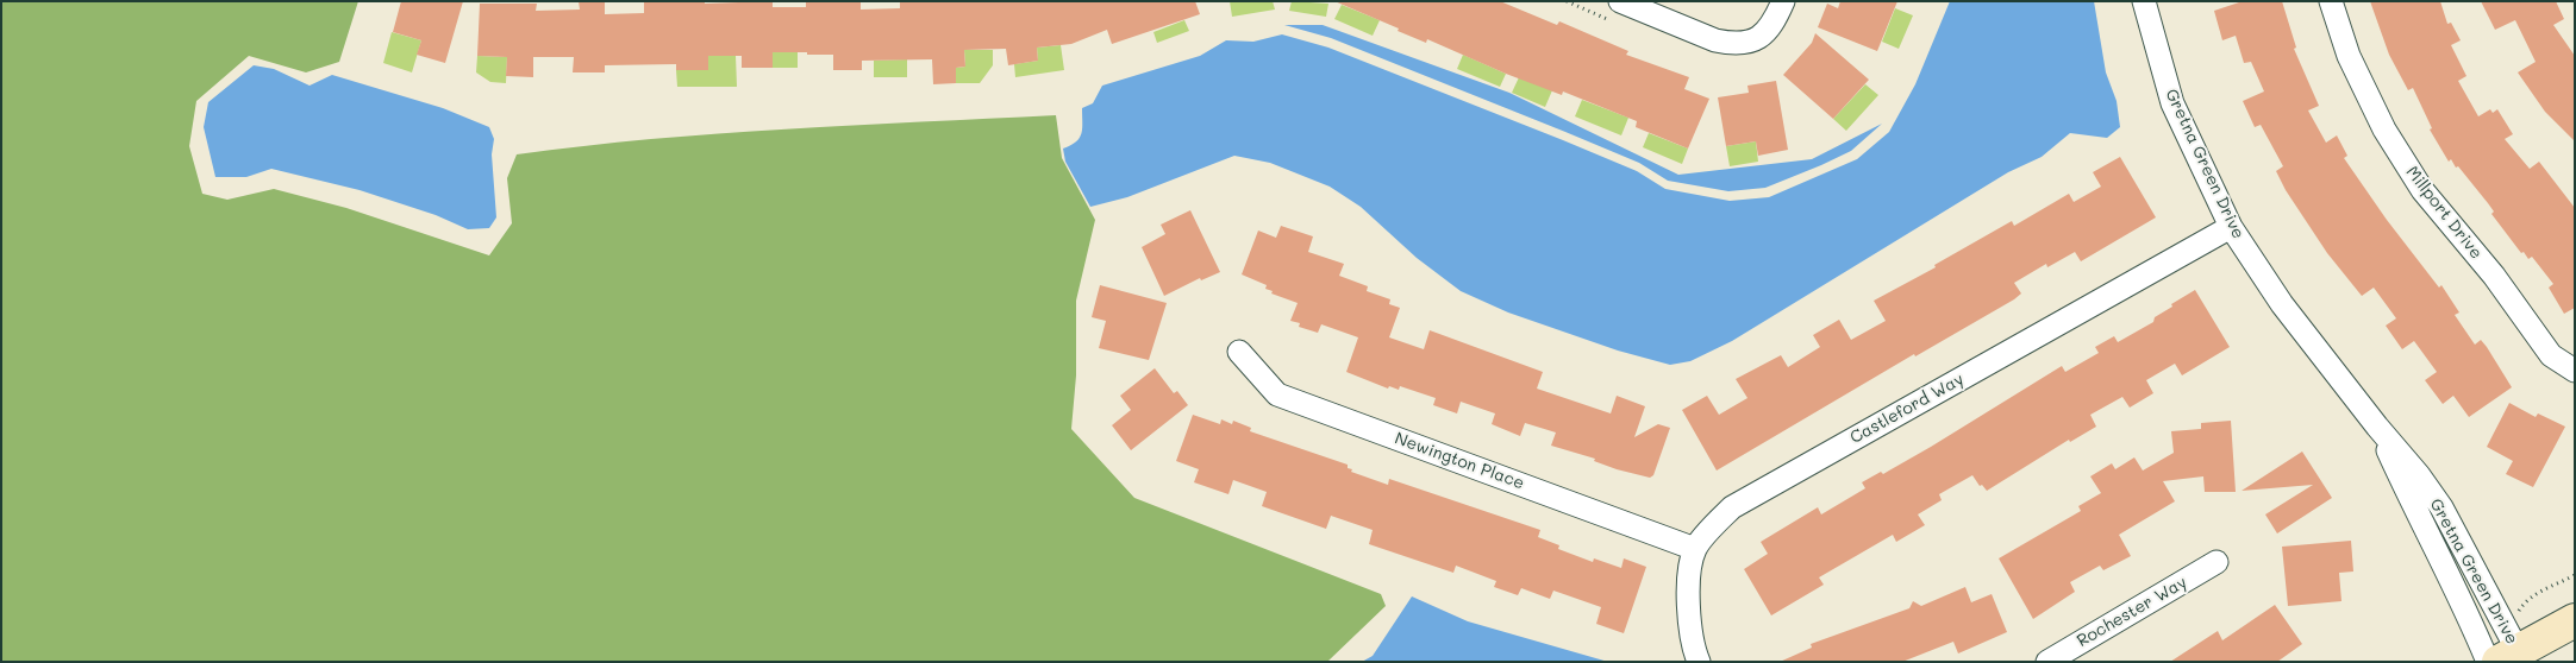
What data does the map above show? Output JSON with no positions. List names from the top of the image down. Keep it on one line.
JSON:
{"streets":{"street":["Gretna Green Drive","Millport Drive","Castleford Way","Newington Place","Rochester Way"]},"crossings":[["Gretna Green Drive","Castleford Way"],["Castleford Way","Newington Place"]]}
